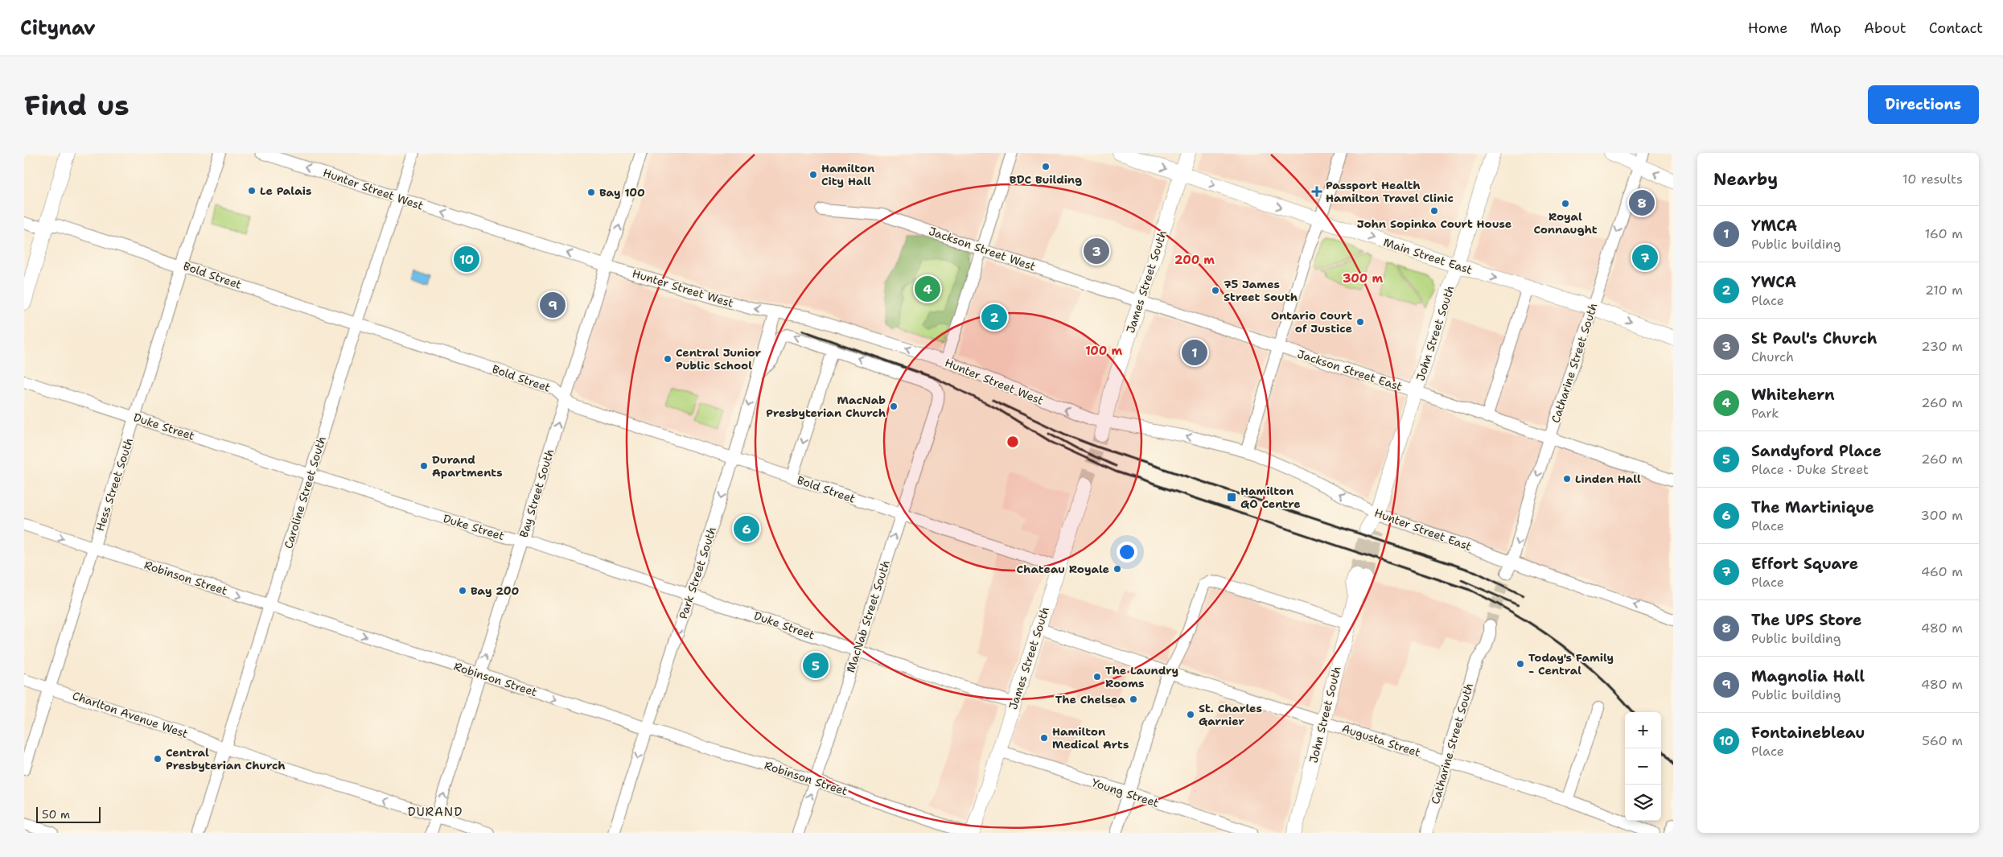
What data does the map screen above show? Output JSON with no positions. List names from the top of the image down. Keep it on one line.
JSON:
{"streets":{"main road":["Main Street East","James Street South","John Street South"],"street":["Hunter Street West","Jackson Street West","Bold Street","Catharine Street South","Jackson Street East","Duke Street","Hess Street South","Caroline Street South","Bay Street South","Hunter Street East","Park Street South","Robinson Street","MacNab Street South","Charlton Avenue West","Augusta Street","Young Street"]},"crossings":[["Hunter Street West","James Street South"],["Hunter Street West","Caroline Street South"],["Hunter Street West","Bay Street South"],["Hunter Street West","Hunter Street East"],["Hunter Street West","Park Street South"],["Jackson Street West","James Street South"],["Jackson Street West","Jackson Street East"],["Main Street East","James Street South"],["Main Street East","John Street South"],["Main Street East","Catharine Street South"],["Bold Street","James Street South"],["Bold Street","Hess Street South"],["Bold Street","Caroline Street South"],["Bold Street","Bay Street South"],["Bold Street","Park Street South"],["Bold Street","MacNab Street South"],["James Street South","Jackson Street East"],["James Street South","Duke Street"],["James Street South","Hunter Street East"],["James Street South","Augusta Street"],["James Street South","Young Street"],["John Street South","Jackson Street East"],["John Street South","Hunter Street East"],["John Street South","Augusta Street"],["Catharine Street South","Jackson Street East"],["Catharine Street South","Hunter Street East"],["Catharine Street South","Augusta Street"],["Duke Street","Hess Street South"],["Duke Street","Caroline Street South"],["Duke Street","Bay Street South"],["Duke Street","Park Street South"],["Duke Street","MacNab Street South"],["Hess Street South","Robinson Street"],["Hess Street South","Charlton Avenue West"],["Caroline Street South","Robinson Street"],["Caroline Street South","Charlton Avenue West"],["Bay Street South","Robinson Street"],["Bay Street South","Charlton Avenue West"],["Park Street South","Robinson Street"],["Robinson Street","MacNab Street South"]],"one_way":["Hunter Street West","Main Street East","Catharine Street South","Bay Street South","Hunter Street East","Park Street South","Robinson Street","Charlton Avenue West"],"districts":["DURAND"],"places":{"other":["BDC Building","Hamilton City Hall","Le Palais","Bay 100","Royal Connaught","John Sopinka Court House","75 James Street South","Ontario Court of Justice","Central Junior Public School","MacNab Presbyterian Church","Durand Apartments","Linden Hall","Chateau Royale","Bay 200","Today's Family - Central","The Laundry Rooms","The Chelsea","St. Charles Garnier","Hamilton Medical Arts","Central Presbyterian Church"],"health":["Passport Health Hamilton Travel Clinic"],"transit":["Hamilton GO Centre"]},"scale_bar":"50 m","page":{"header":"Citynav","nav":["Home","Map","About","Contact"],"buttons":"Directions","title":"Find us","heading":["Nearby","10 results"],"pins":["8","3","7","10","4","9","2","1","6","5"],"list":[{"mark":"1","name":"YMCA","note":"Public building","value":"160 m"},{"mark":"2","name":"YWCA","note":"Place","value":"210 m"},{"mark":"3","name":"St Paul's Church","note":"Church","value":"230 m"},{"mark":"4","name":"Whitehern","note":"Park","value":"260 m"},{"mark":"5","name":"Sandyford Place","note":"Place · Duke Street","value":"260 m"},{"mark":"6","name":"The Martinique","note":"Place","value":"300 m"},{"mark":"7","name":"Effort Square","note":"Place","value":"460 m"},{"mark":"8","name":"The UPS Store","note":"Public building","value":"480 m"},{"mark":"9","name":"Magnolia Hall","note":"Public building","value":"480 m"},{"mark":"10","name":"Fontainebleau","note":"Place","value":"560 m"}],"map_buttons":["+","−"],"scale":"50 m"},"rings":["200 m","300 m","100 m"]}
